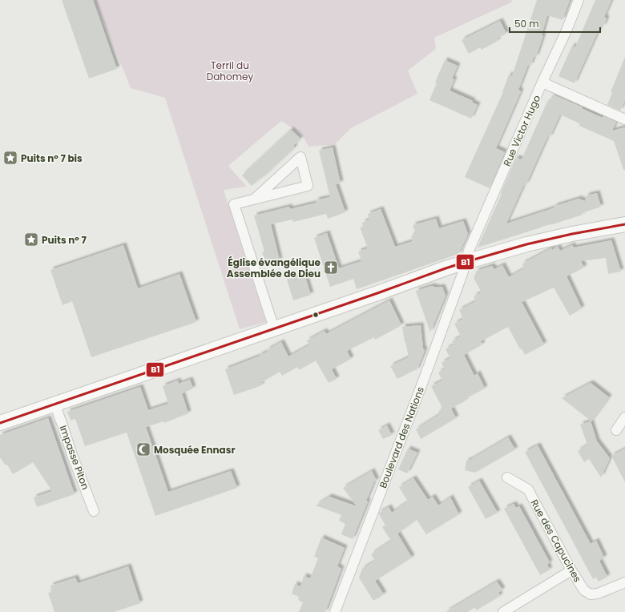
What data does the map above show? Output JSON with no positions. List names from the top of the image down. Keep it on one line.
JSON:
{"streets":{"street":["Rue Victor Hugo","Boulevard des Nations","Impasse Piton","Rue des Capucines"]},"crossings":[["Rue Victor Hugo","Boulevard des Nations"]],"parks":["Terril du Dahomey"],"places":{"place":["Puits n° 7 bis","Puits n° 7"],"church":["Église évangélique Assemblée de Dieu"],"mosque":["Mosquée Ennasr"]},"lines":["transit line B1"],"scale_bar":"50 m"}
